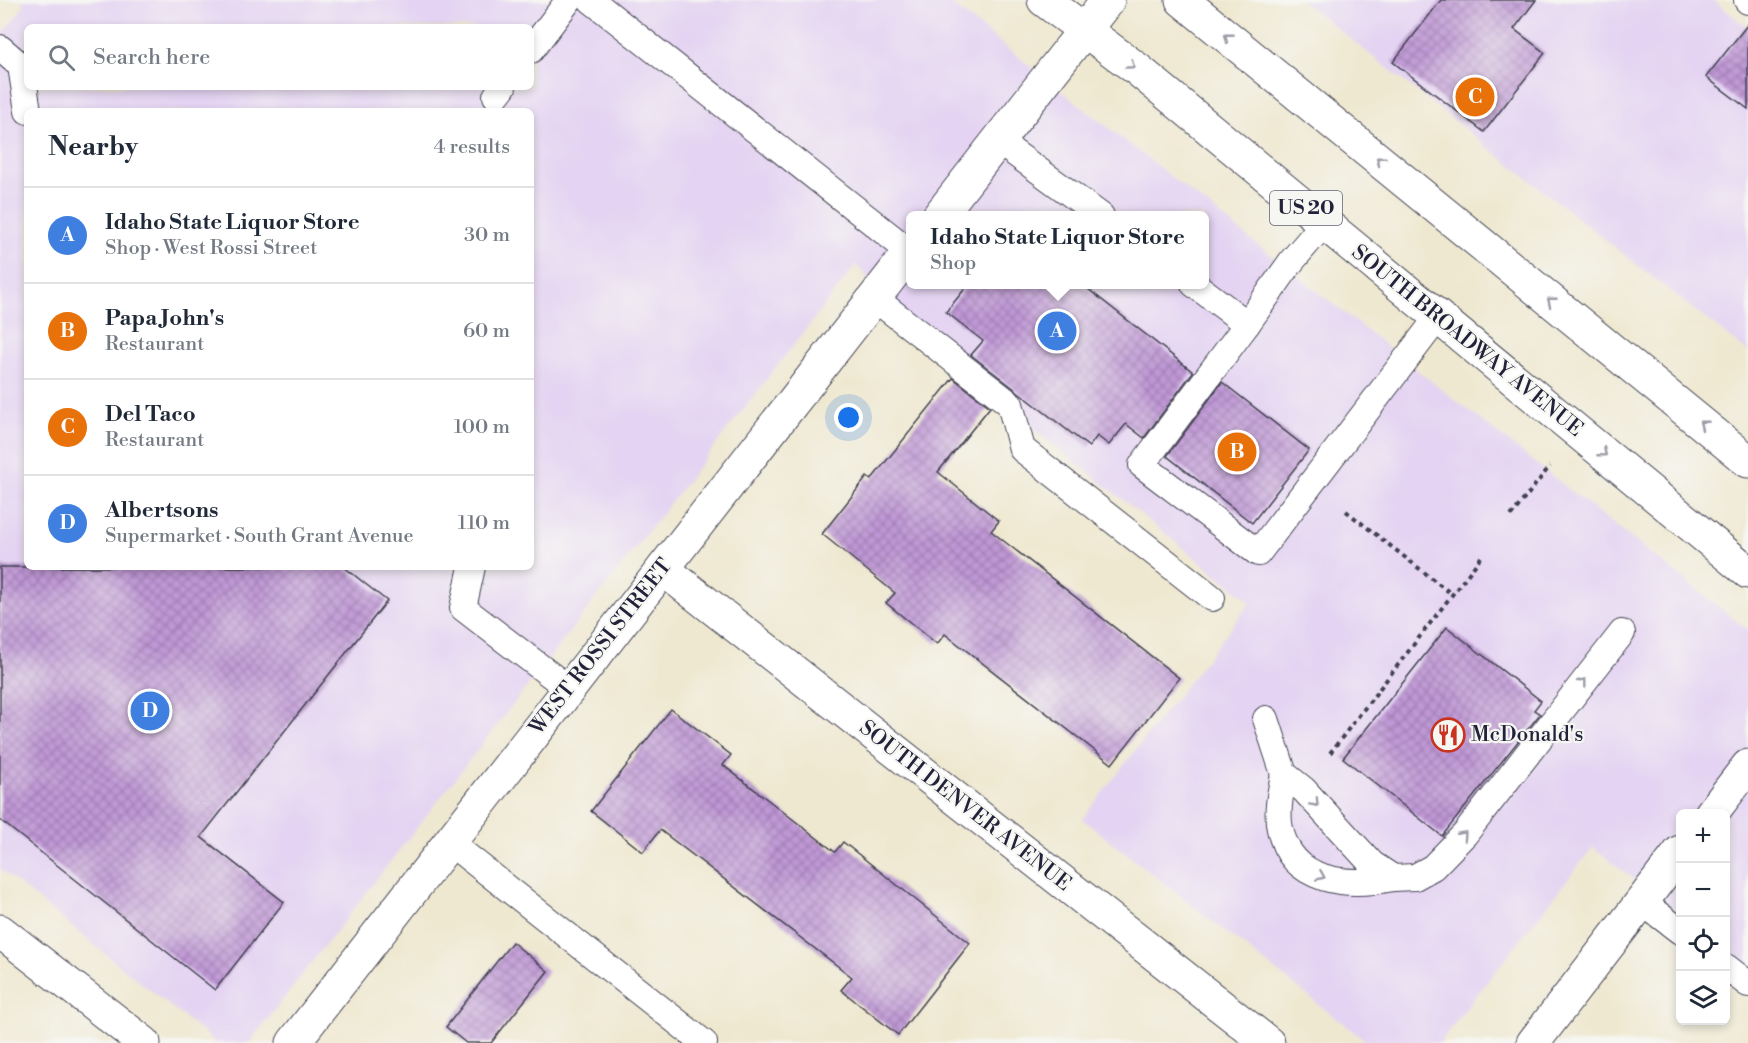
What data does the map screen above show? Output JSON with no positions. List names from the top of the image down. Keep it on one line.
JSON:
{"streets":{"street":["US 20","SOUTH BROADWAY AVENUE","WEST ROSSI STREET","SOUTH DENVER AVENUE"]},"crossings":[["WEST ROSSI STREET","SOUTH DENVER AVENUE"]],"places":{"restaurant":["McDonald's"]},"page":{"search":"Search here","pins":["C","A","B","D"],"heading":["Nearby","4 results"],"list":[{"mark":"A","name":"Idaho State Liquor Store","note":"Shop · West Rossi Street","value":"30 m"},{"mark":"B","name":"Papa John's","note":"Restaurant","value":"60 m"},{"mark":"C","name":"Del Taco","note":"Restaurant","value":"100 m"},{"mark":"D","name":"Albertsons","note":"Supermarket · South Grant Avenue","value":"110 m"}],"popup":["Idaho State Liquor Store","Shop"],"map_buttons":["+","−"]}}
